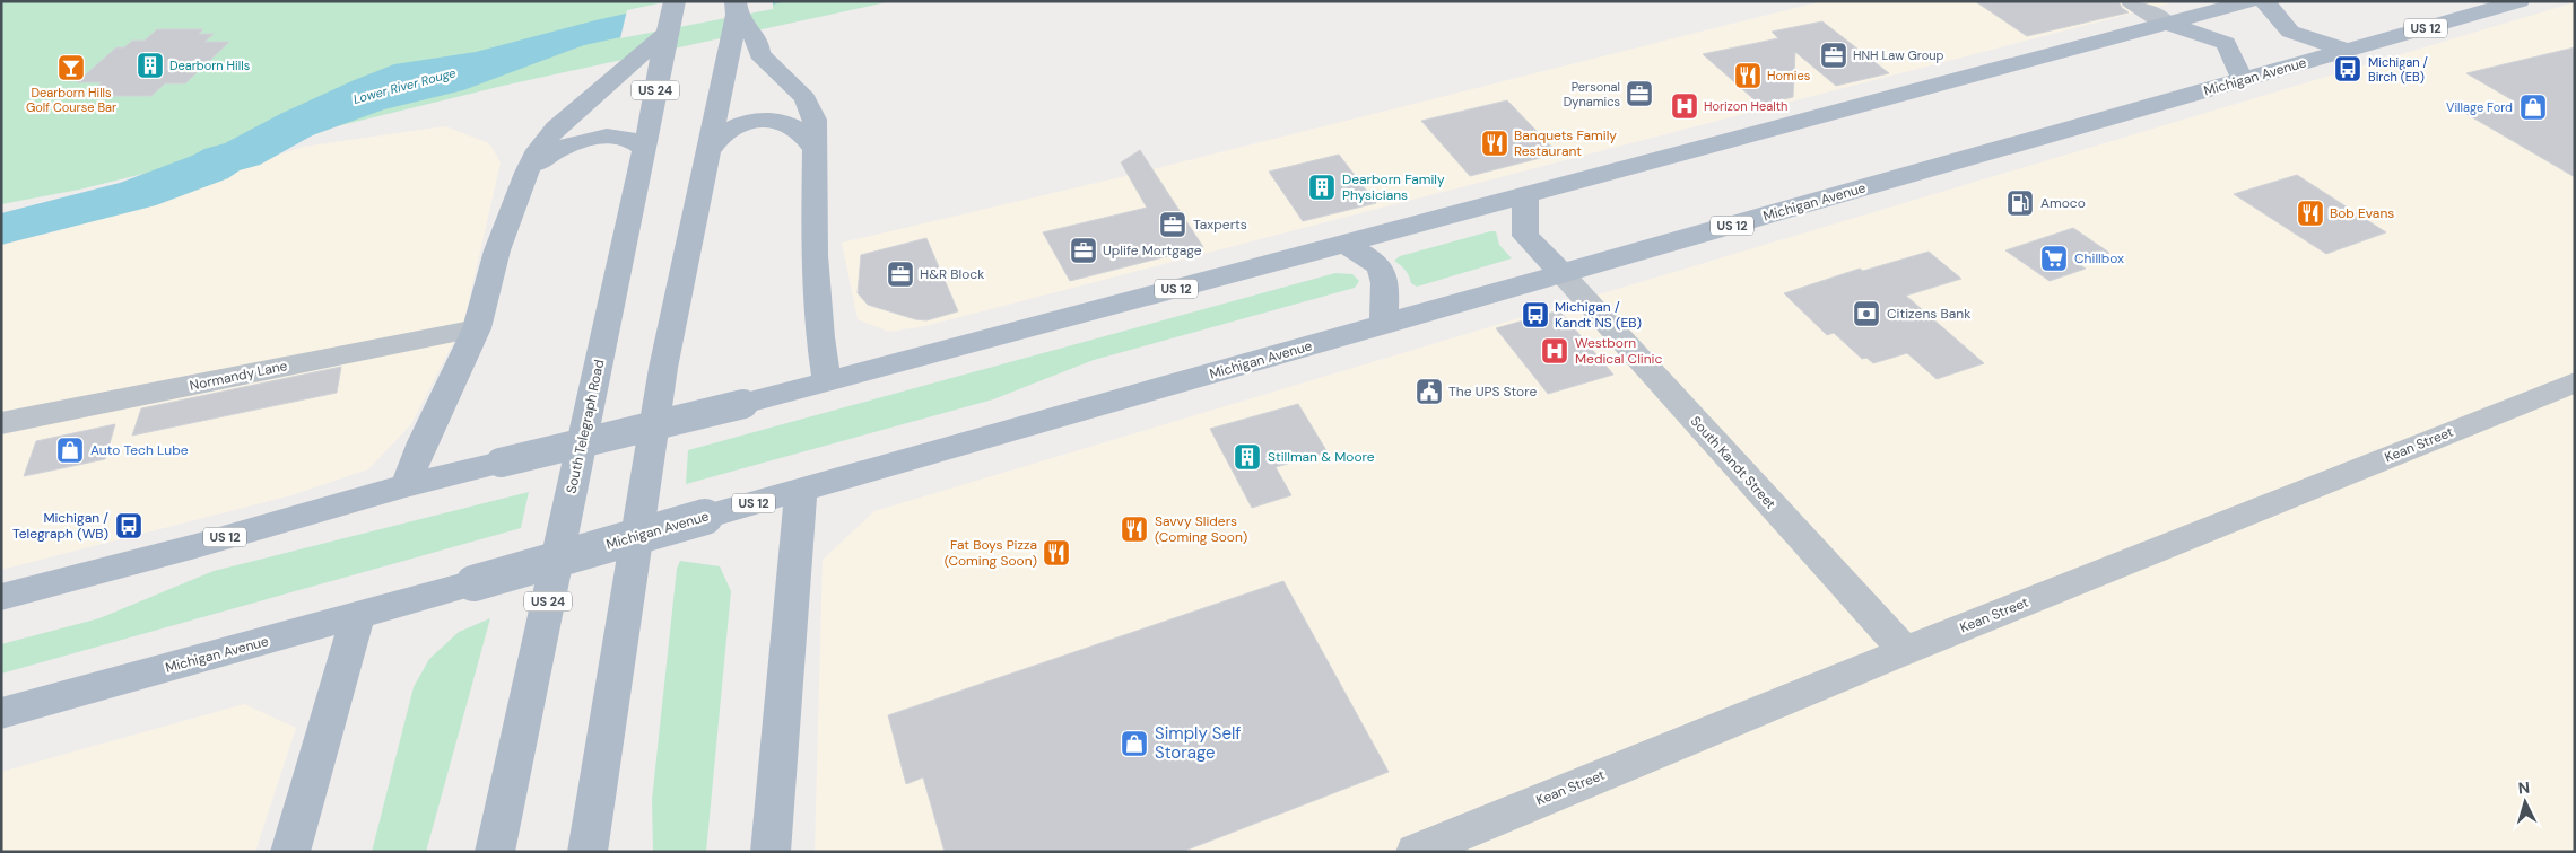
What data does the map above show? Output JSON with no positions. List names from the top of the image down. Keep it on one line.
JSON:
{"streets":{"main road":["US 12","Michigan Avenue","US 24","South Telegraph Road"],"street":["Normandy Lane","Kean Street","South Kandt Street"]},"crossings":[["Michigan Avenue","South Kandt Street"],["Kean Street","South Kandt Street"]],"water":["Lower River Rouge"],"places":{"office":["HNH Law Group","Personal Dynamics","Taxperts","Uplife Mortgage","H&R Block"],"building":["Dearborn Hills","Dearborn Family Physicians","Stillman & Moore"],"bar":["Dearborn Hills Golf Course Bar"],"bus stop":["Michigan / Birch (EB)","Michigan / Kandt NS (EB)","Michigan / Telegraph (WB)"],"restaurant":["Homies","Banquets Family Restaurant","Bob Evans","Savvy Sliders (Coming Soon)","Fat Boys Pizza (Coming Soon)"],"hospital":["Horizon Health","Westborn Medical Clinic"],"shop":["Village Ford","Auto Tech Lube","Simply Self Storage"],"fuel station":["Amoco"],"supermarket":["Chillbox"],"bank":["Citizens Bank"],"public building":["The UPS Store"]},"north":"top"}
